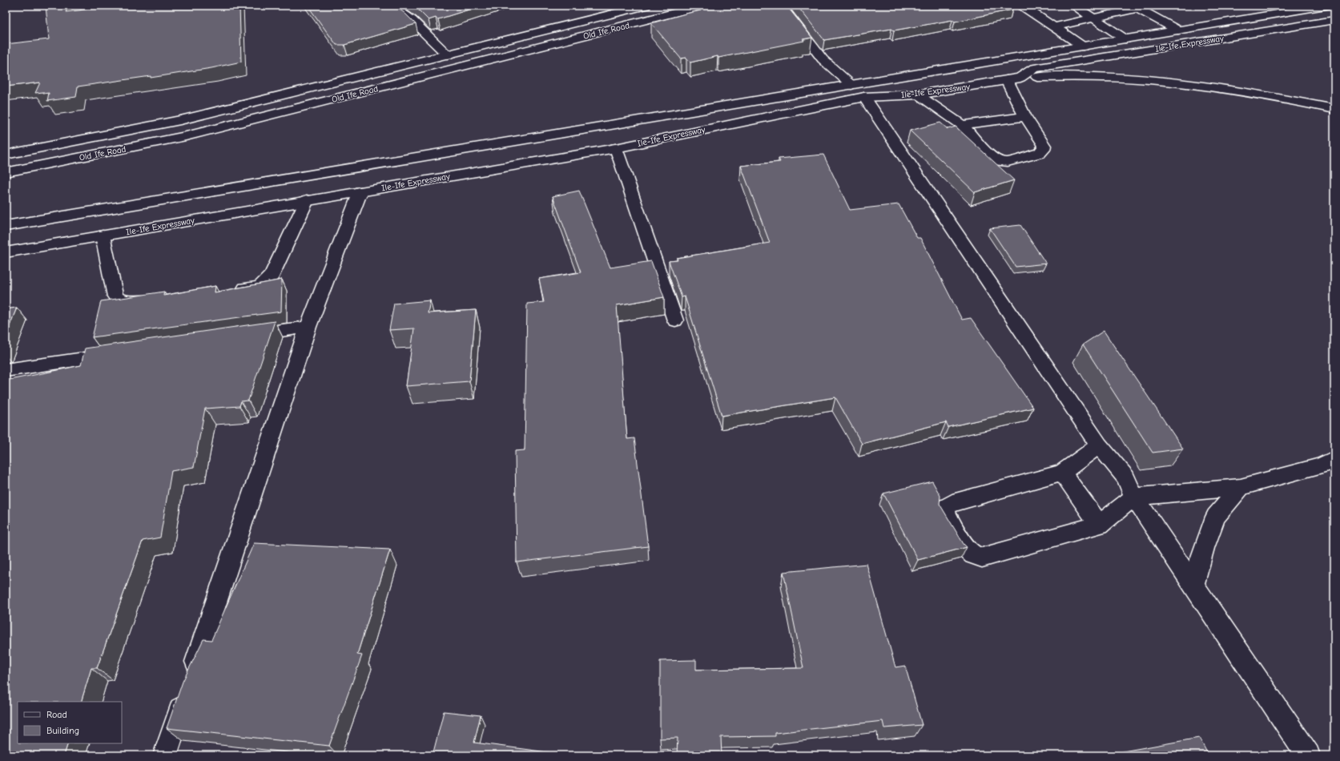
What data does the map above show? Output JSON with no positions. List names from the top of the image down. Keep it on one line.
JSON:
{"streets":{"main road":["Old Ife Road","Ile-Ife Expressway"]},"legend":["Road","Building"]}
